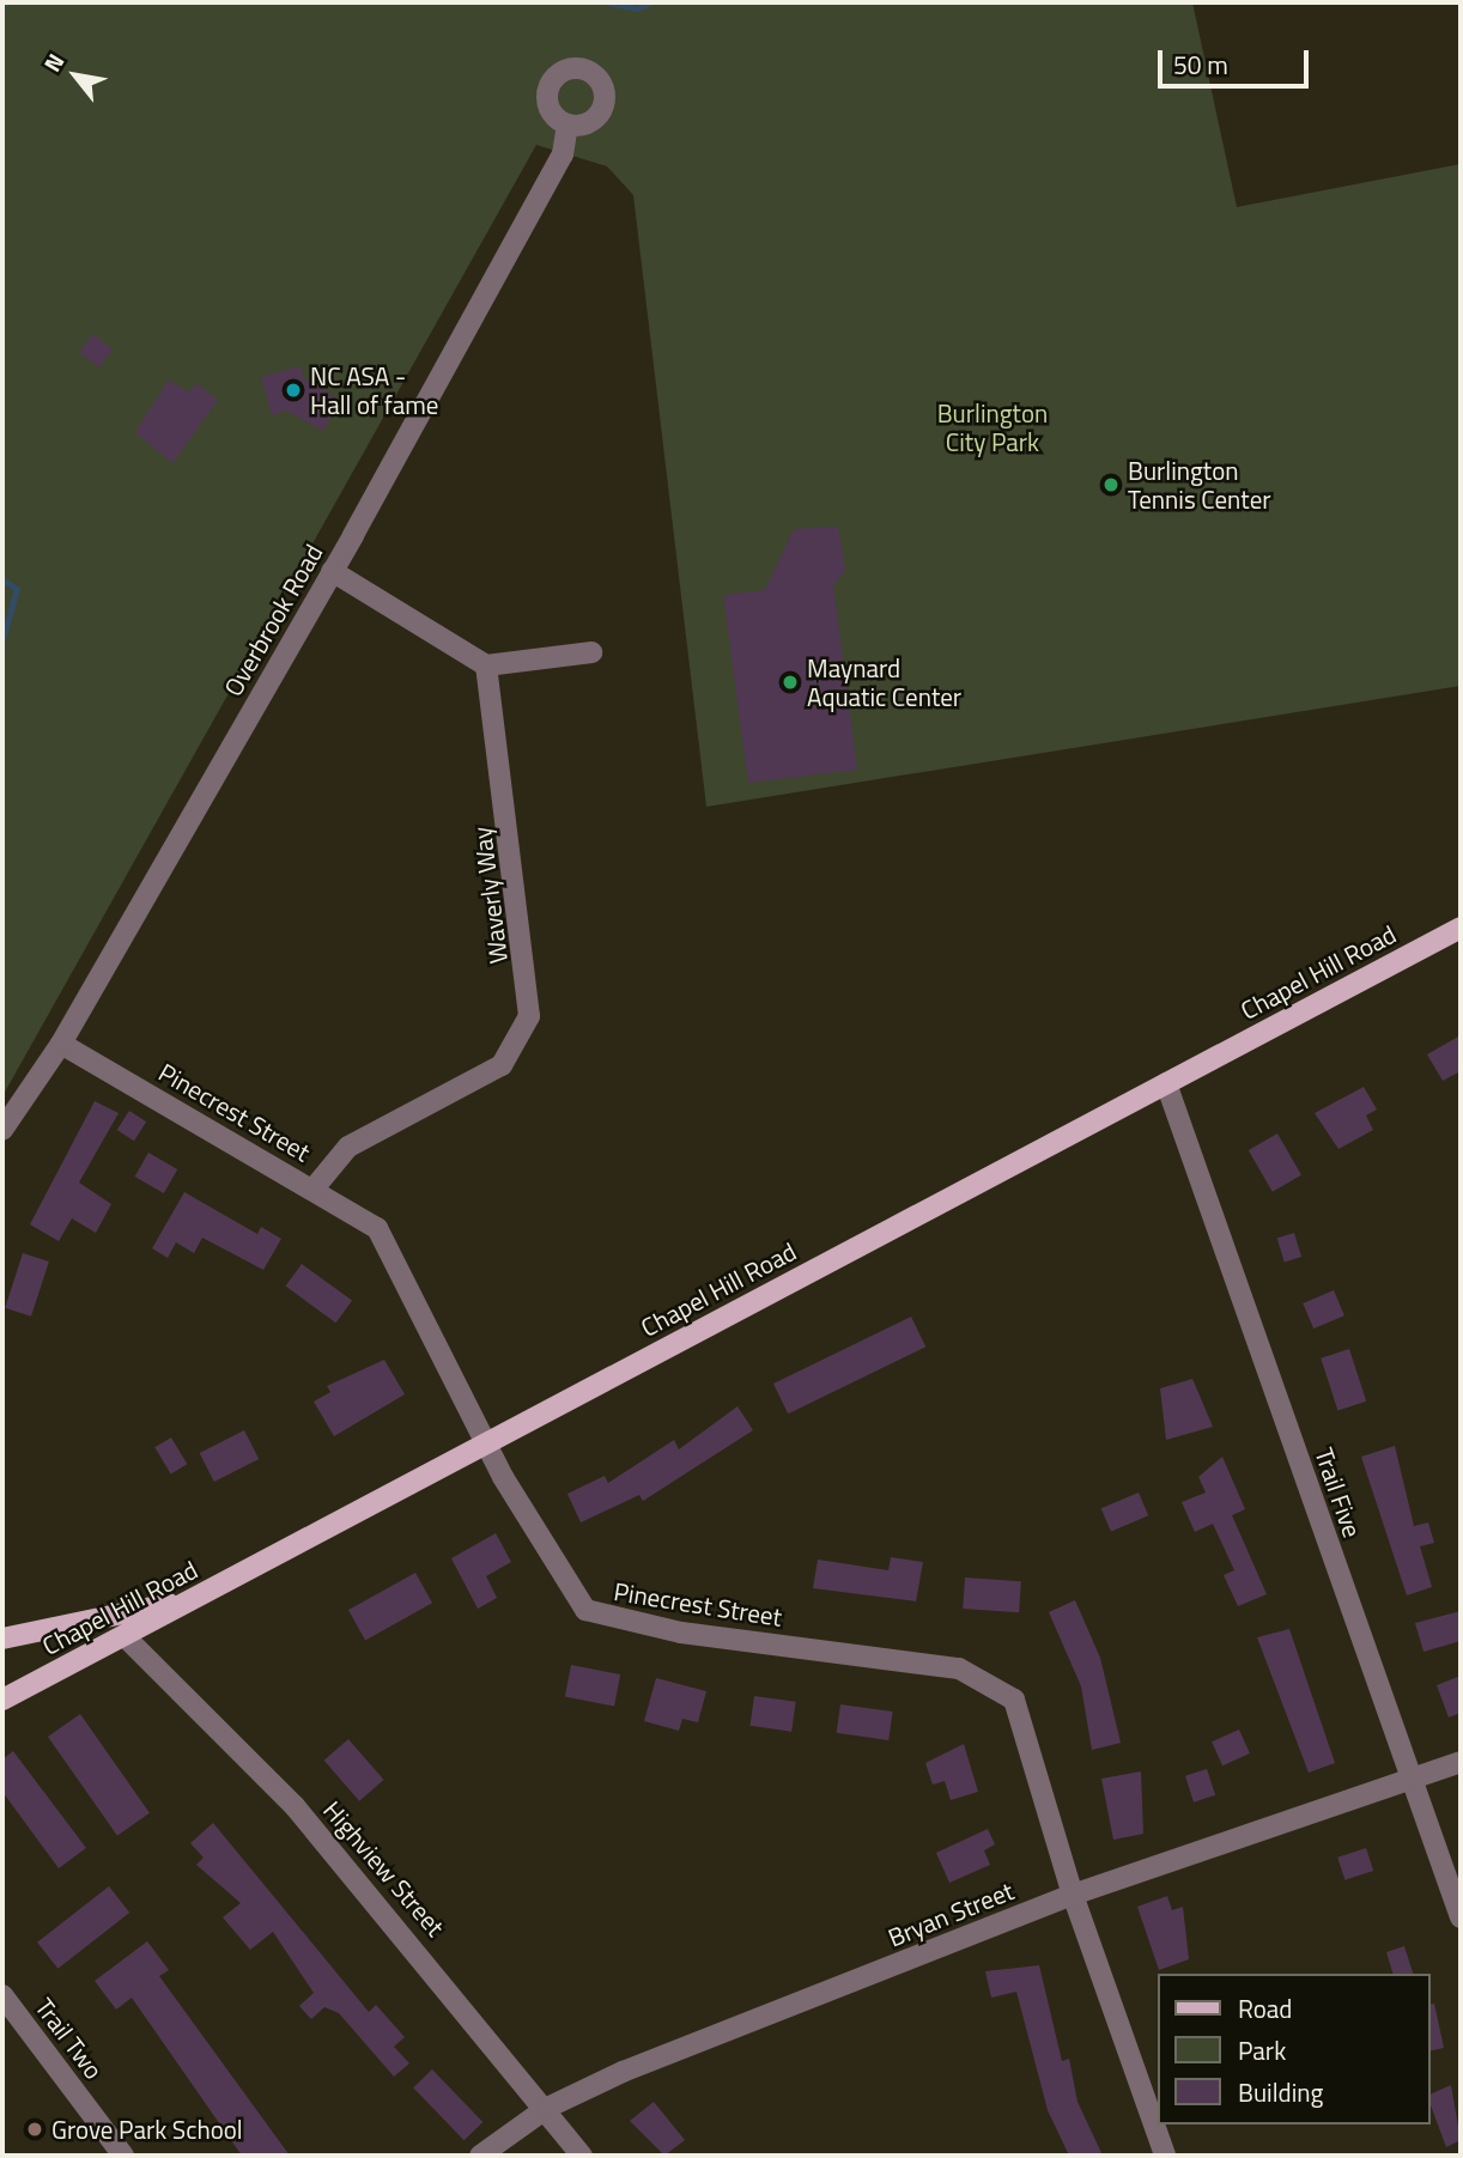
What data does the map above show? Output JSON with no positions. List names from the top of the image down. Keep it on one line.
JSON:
{"streets":{"main road":["Chapel Hill Road"],"street":["Overbrook Road","Waverly Way","Pinecrest Street","Trail Five","Highview Street","Bryan Street","Trail Two"]},"crossings":[["Overbrook Road","Pinecrest Street"],["Waverly Way","Pinecrest Street"],["Chapel Hill Road","Pinecrest Street"],["Chapel Hill Road","Trail Five"],["Chapel Hill Road","Highview Street"],["Pinecrest Street","Bryan Street"],["Trail Five","Bryan Street"],["Highview Street","Bryan Street"]],"parks":["Burlington City Park"],"places":["NC ASA - Hall of fame","Burlington Tennis Center","Maynard Aquatic Center","Grove Park School"],"legend":["Road","Park","Building"],"scale_bar":"50 m","north":"top left"}
